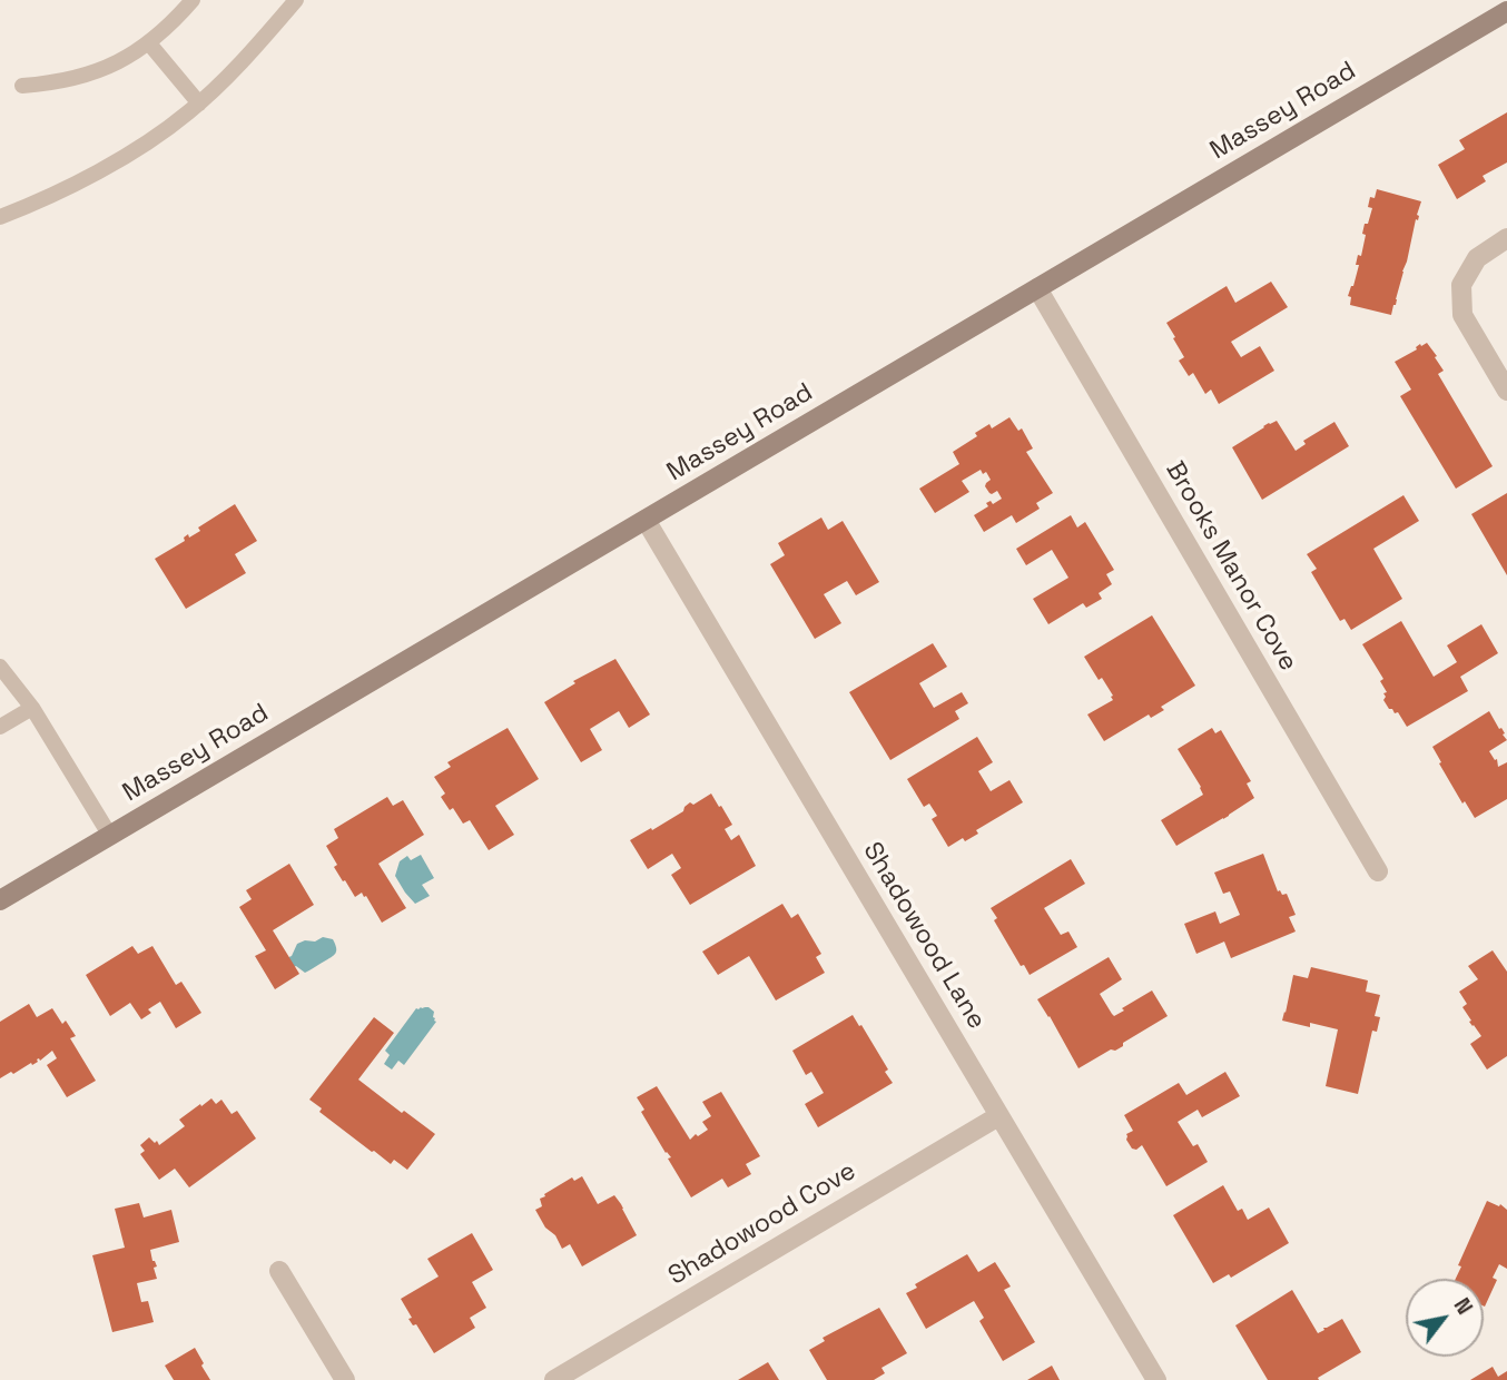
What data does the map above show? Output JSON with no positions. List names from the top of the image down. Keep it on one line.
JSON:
{"streets":{"street":["Massey Road","Brooks Manor Cove","Shadowood Lane","Shadowood Cove"]},"crossings":[["Massey Road","Brooks Manor Cove"],["Massey Road","Shadowood Lane"],["Shadowood Lane","Shadowood Cove"]],"north":"top right"}
